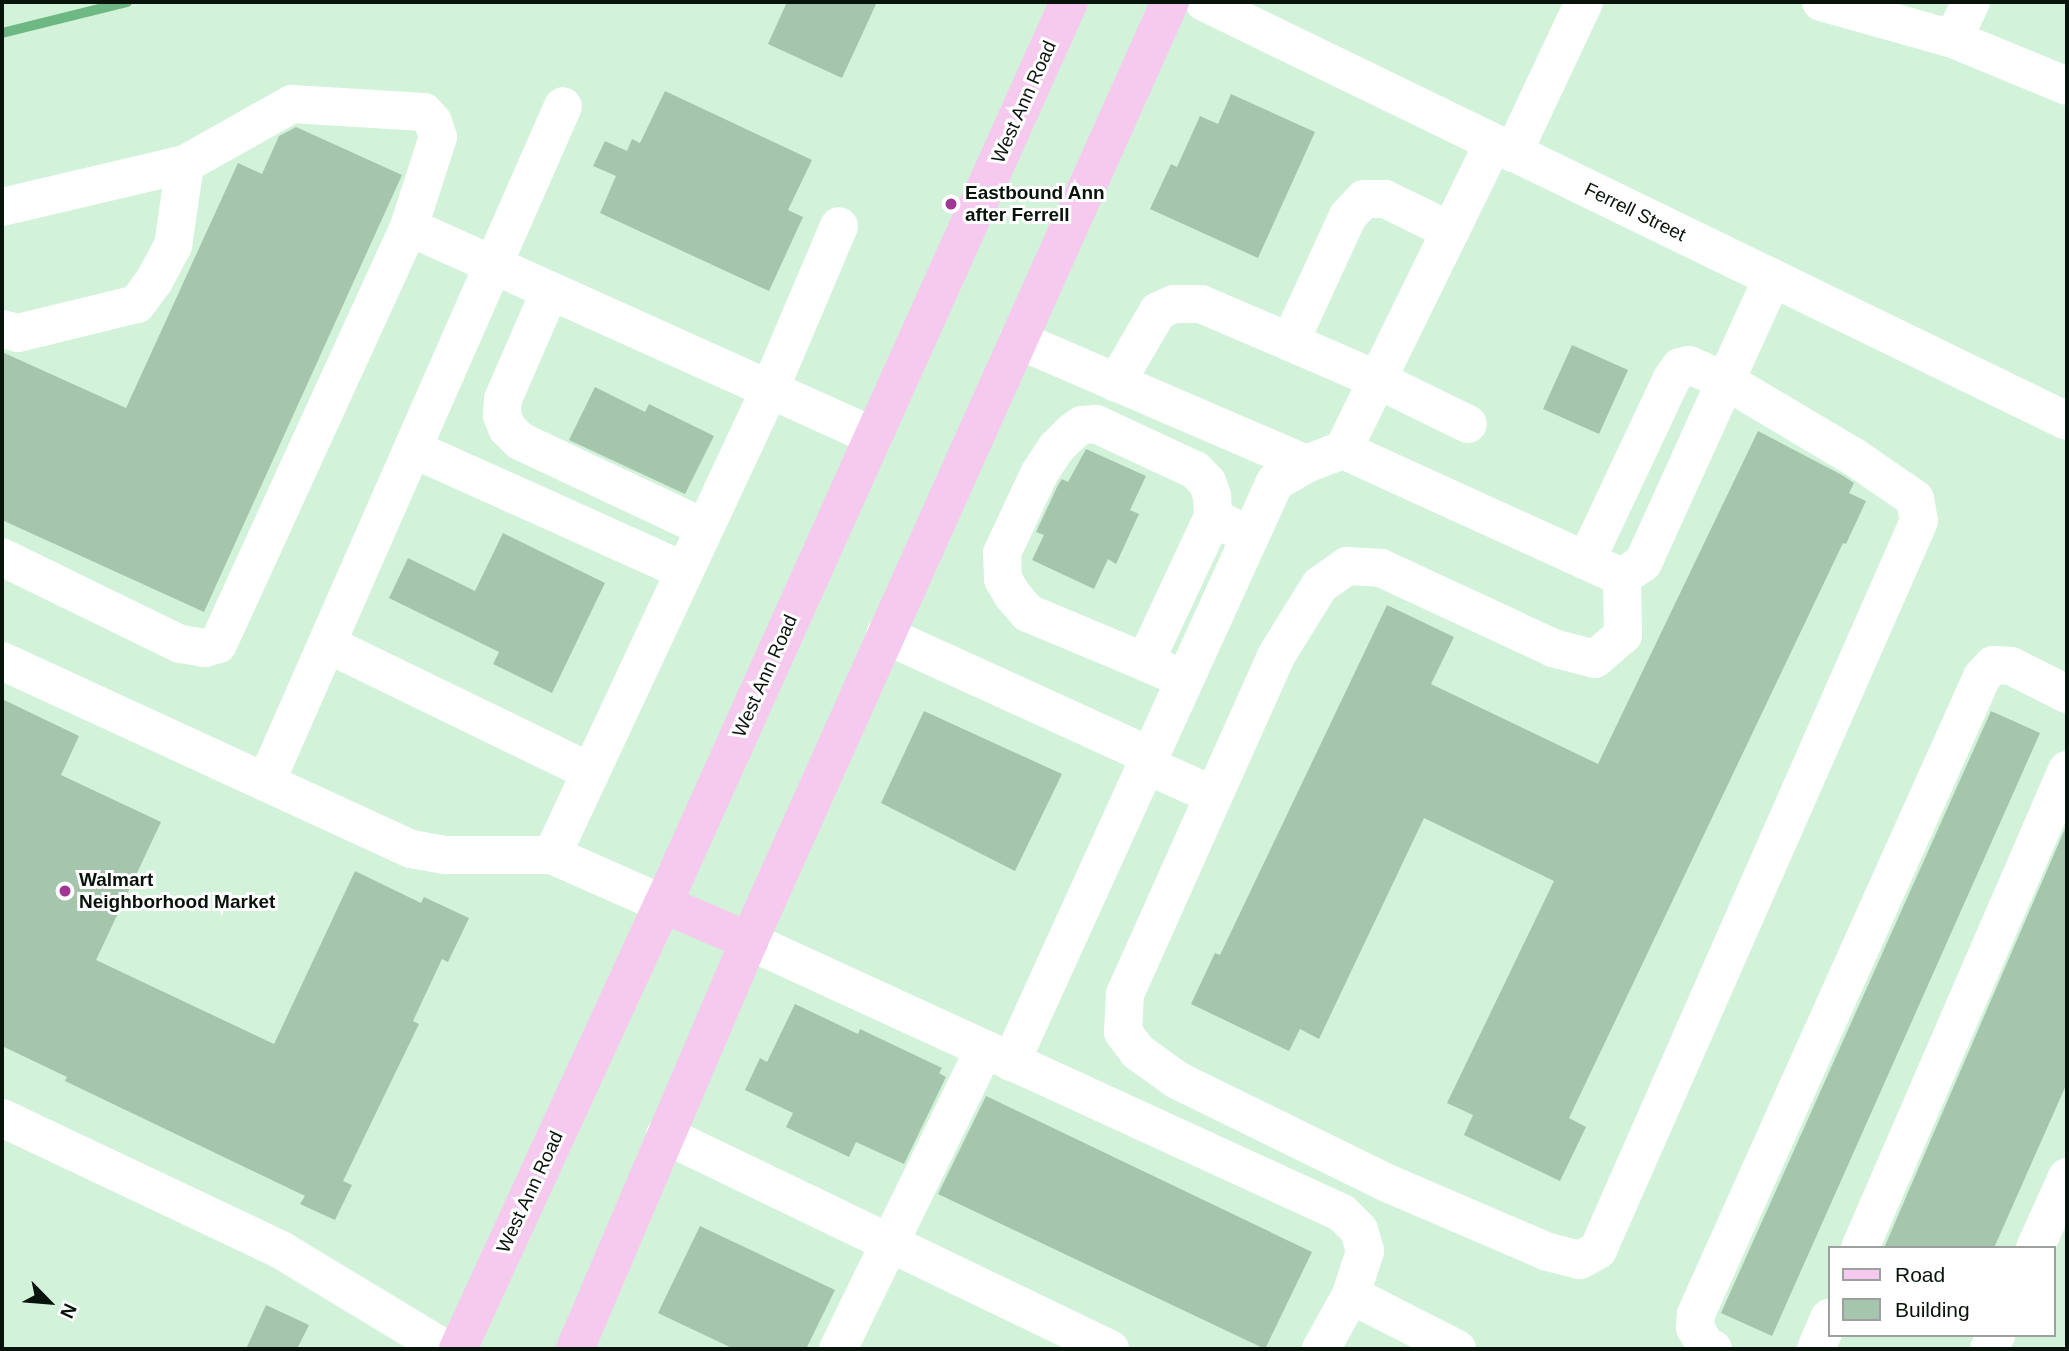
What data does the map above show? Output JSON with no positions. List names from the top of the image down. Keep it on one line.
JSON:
{"streets":{"main road":["West Ann Road"],"street":["Ferrell Street"]},"places":["Eastbound Ann after Ferrell","Walmart Neighborhood Market"],"legend":["Road","Building"],"north":"bottom right"}
